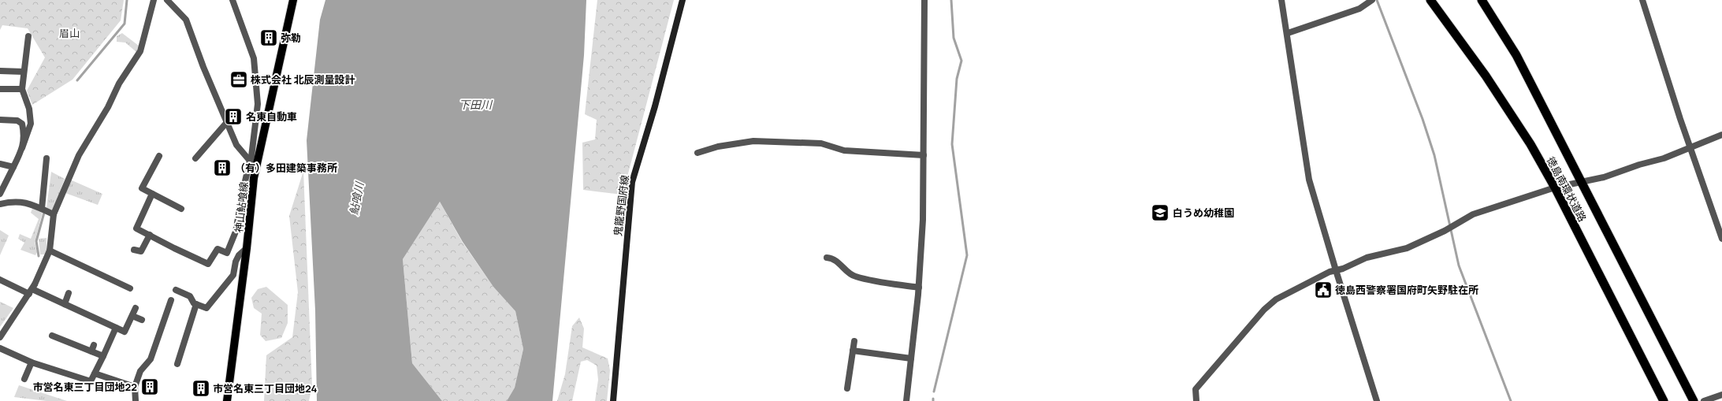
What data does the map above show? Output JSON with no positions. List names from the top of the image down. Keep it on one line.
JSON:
{"streets":{"highway":["徳島南環状道路"],"main road":["鬼籠野国府線","神山鮎喰線"]},"water":["下田川","鮎喰川"],"parks":["眉山"],"places":{"building":["弥勒","名東自動車","（有）多田建築事務所","市営名東三丁目団地22","市営名東三丁目団地24"],"office":["株式会社 北辰測量設計"],"school or university":["白うめ幼稚園"],"public building":["徳島西警察署国府町矢野駐在所"]}}
